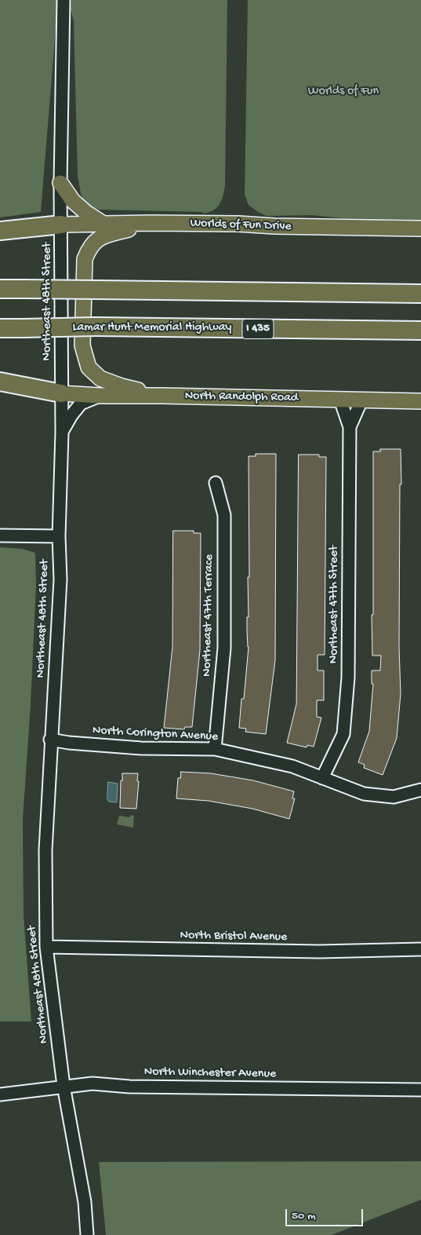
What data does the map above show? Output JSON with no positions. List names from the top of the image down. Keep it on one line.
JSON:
{"streets":{"highway":["Lamar Hunt Memorial Highway","I 435"],"main road":["Worlds of Fun Drive","North Randolph Road"],"street":["Northeast 48th Street","Northeast 47th Street","Northeast 47th Terrace","North Corington Avenue","North Bristol Avenue","North Winchester Avenue"]},"crossings":[["Worlds of Fun Drive","Northeast 48th Street"],["Northeast 48th Street","North Randolph Road"],["Northeast 48th Street","North Corington Avenue"],["Northeast 48th Street","North Bristol Avenue"],["Northeast 48th Street","North Winchester Avenue"],["North Randolph Road","Northeast 47th Street"],["Northeast 47th Street","North Corington Avenue"],["Northeast 47th Terrace","North Corington Avenue"]],"parks":["Worlds of Fun"],"scale_bar":"50 m"}
